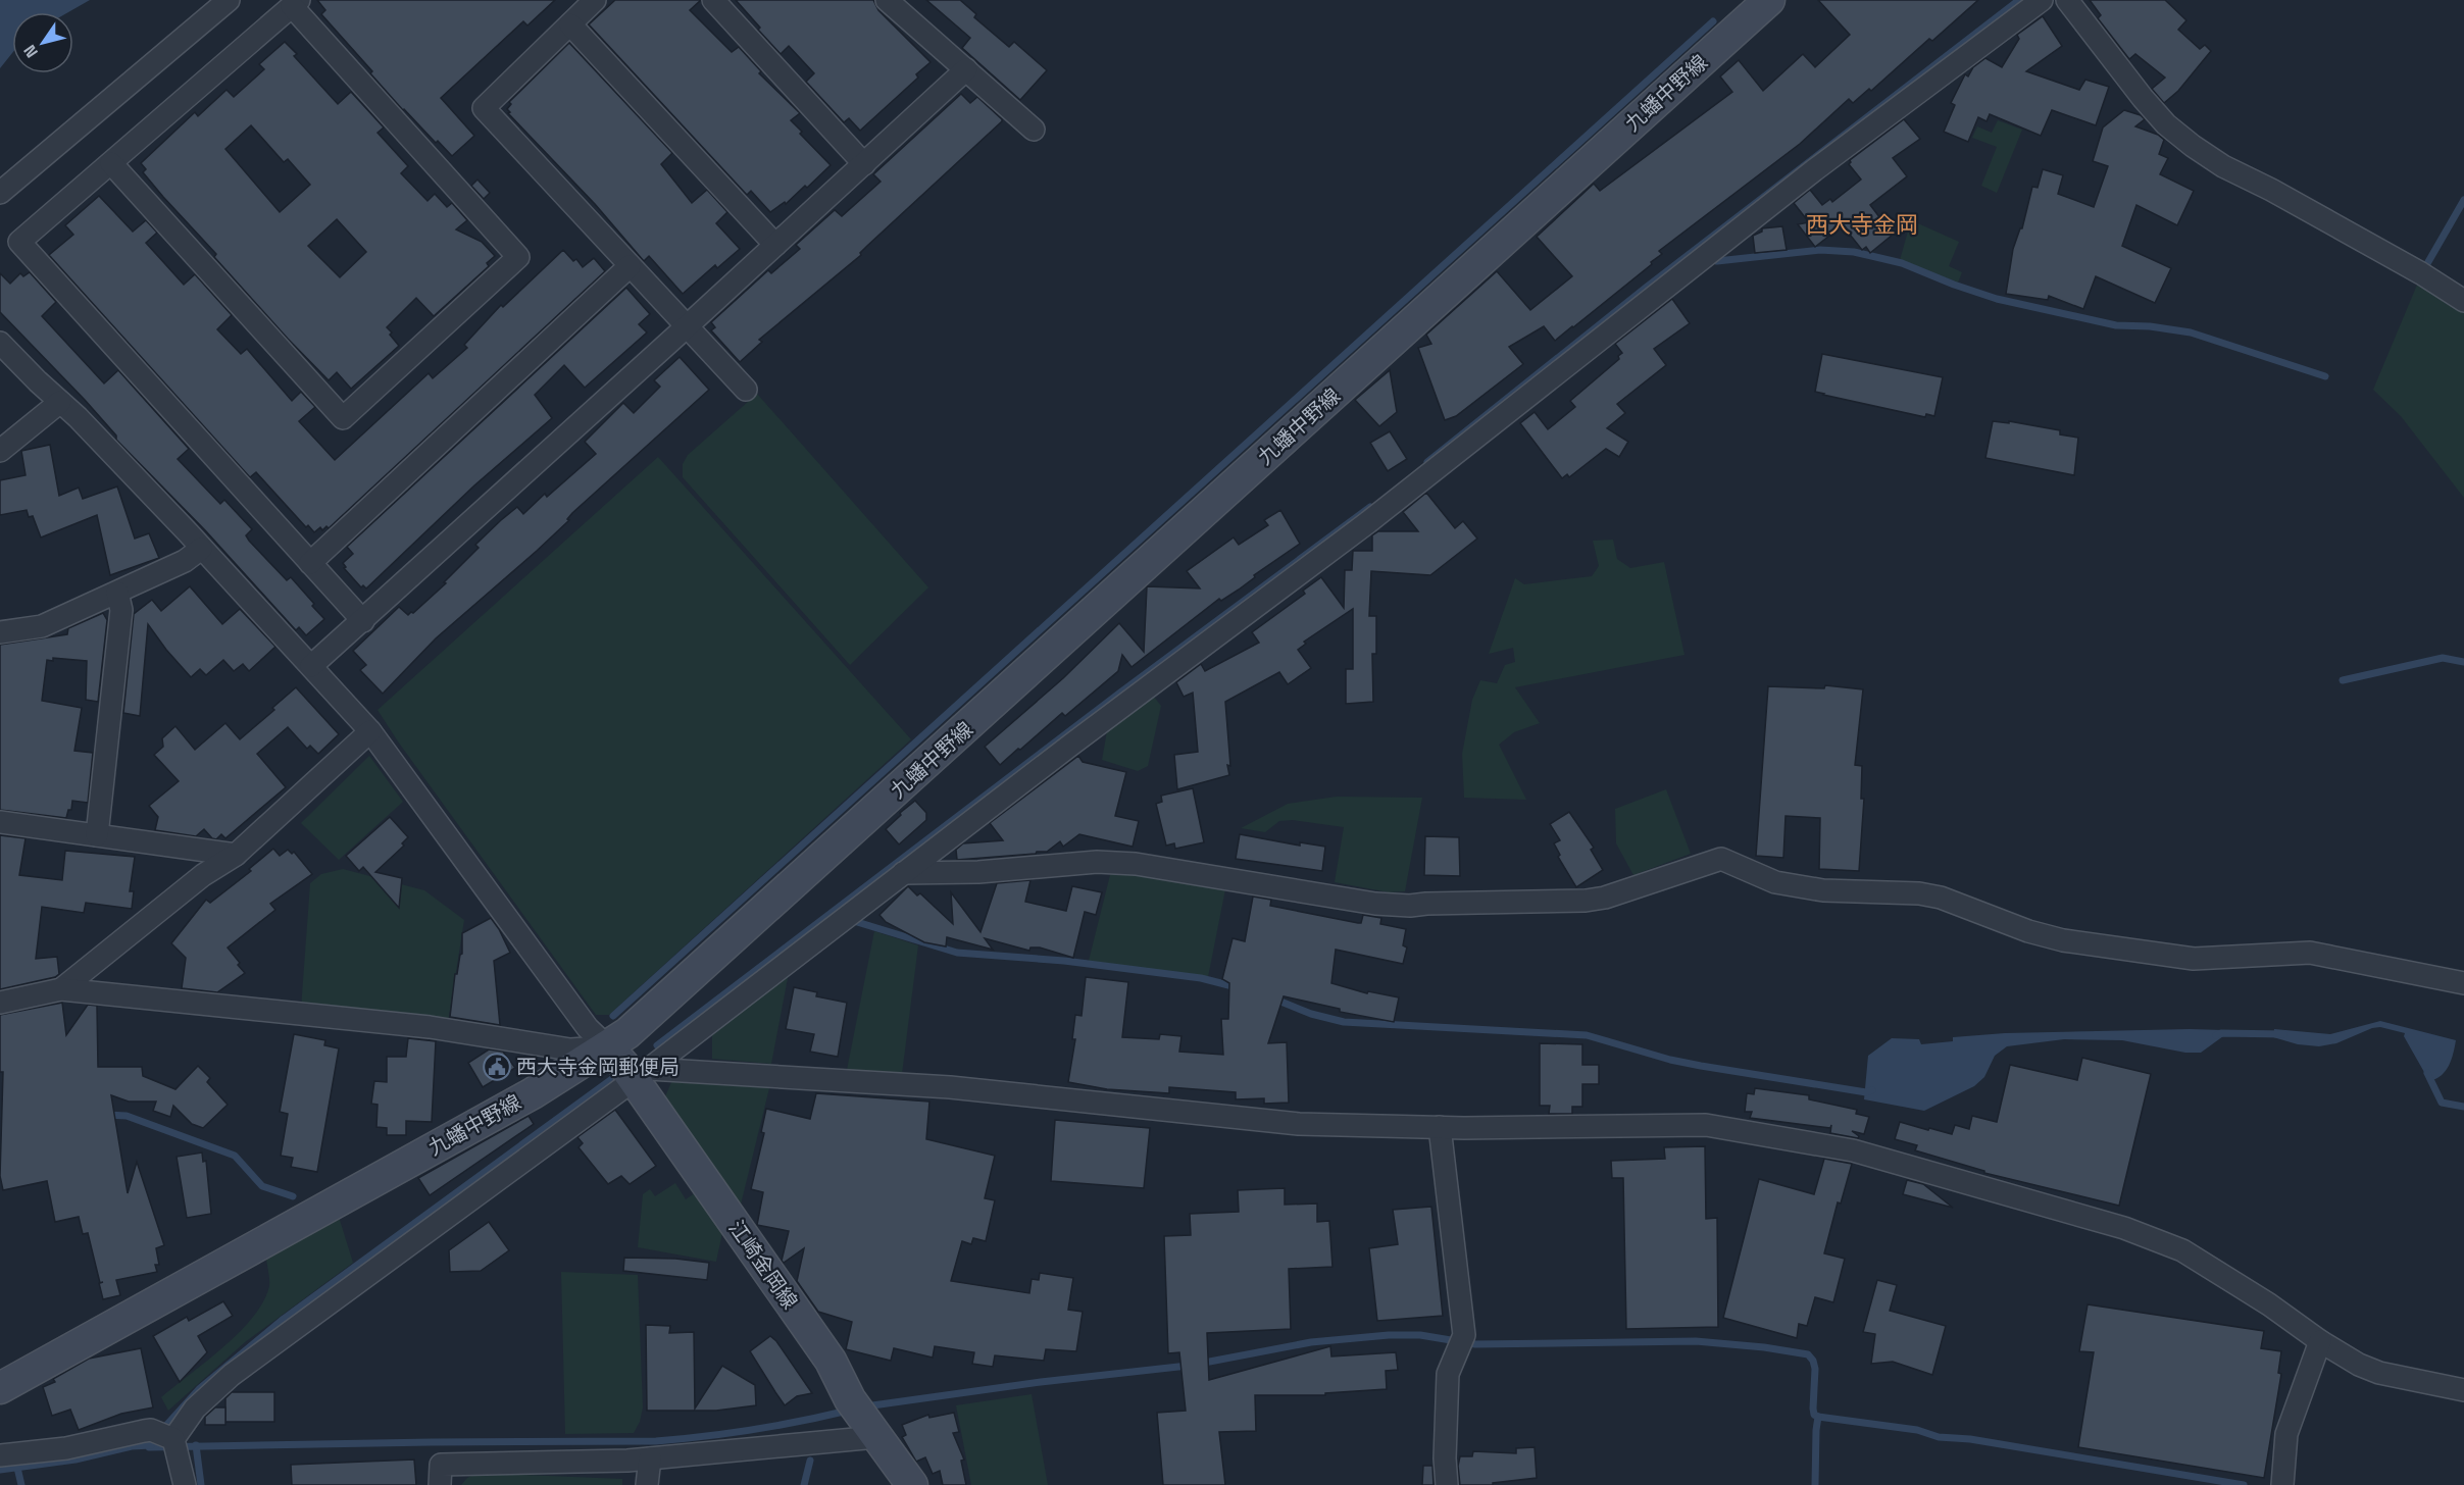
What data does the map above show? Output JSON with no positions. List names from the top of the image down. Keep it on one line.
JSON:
{"streets":{"main road":["九蟠中野線","江崎金岡線"]},"crossings":[["九蟠中野線","江崎金岡線"]],"districts":["西大寺金岡"],"places":{"public building":["西大寺金岡郵便局"]},"north":"bottom left"}
